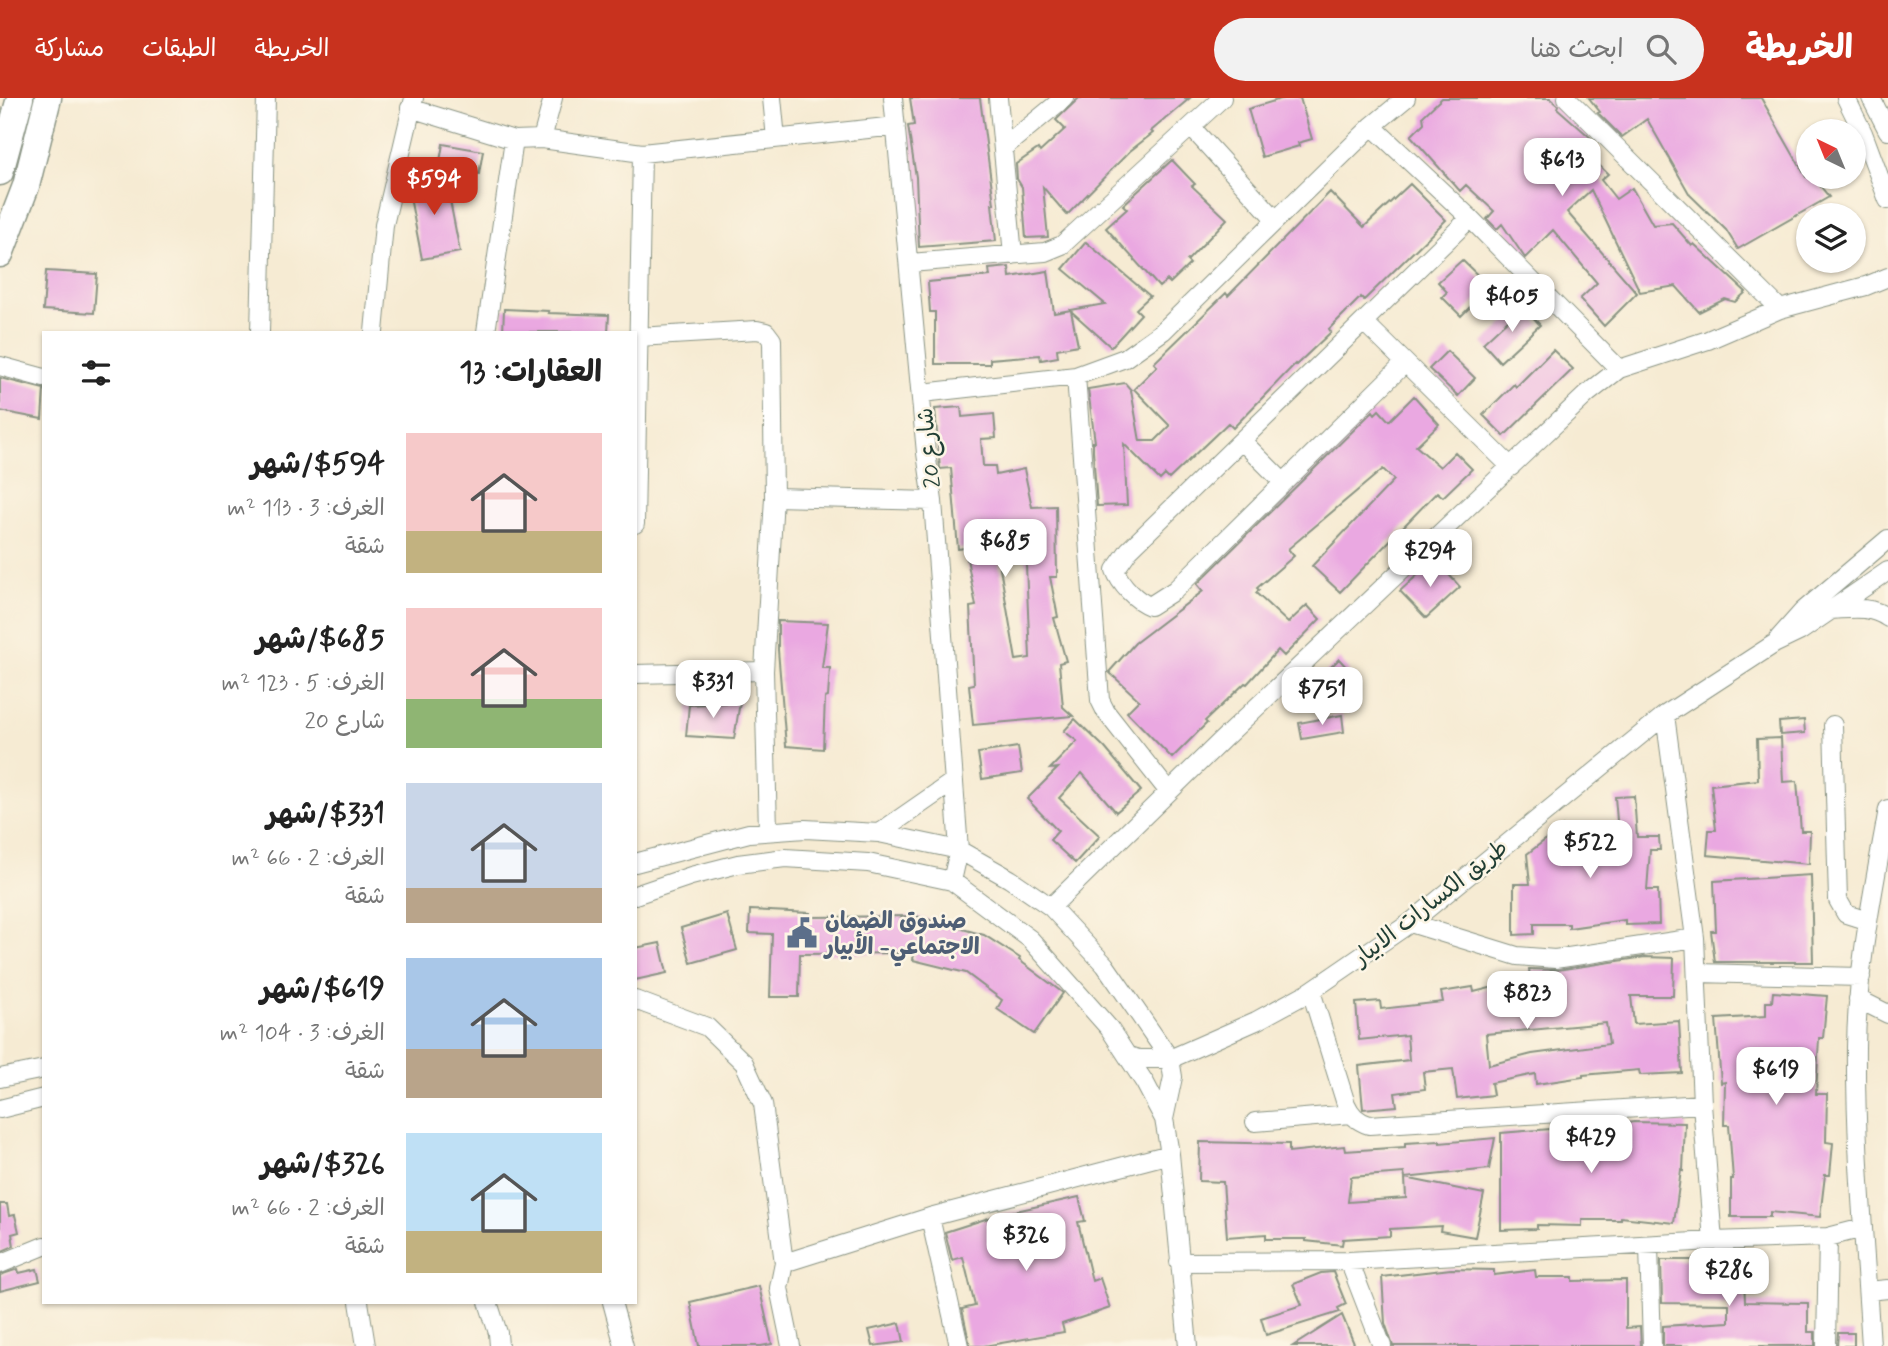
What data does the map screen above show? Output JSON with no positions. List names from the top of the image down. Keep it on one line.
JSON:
{"streets":{"street":["شارع 20","طريق الكسارات الابيار"]},"places":{"public building":["صندوق الضمان الاجتماعي- الأبيار"]},"north":"top left","page":{"header":"الخريطة","search":"ابحث هنا","nav":["الخريطة","الطبقات","مشاركة"],"price":["$613","$594","$405","$685","$294","$331","$751","$522","$823","$619","$429","$326","$286"],"heading":"العقارات: 13","list":[{"name":"$594/شهر","note":"الغرف: 3 · 113 m² · شقة"},{"name":"$685/شهر","note":"الغرف: 5 · 123 m² · شارع 20"},{"name":"$331/شهر","note":"الغرف: 2 · 66 m² · شقة"},{"name":"$619/شهر","note":"الغرف: 3 · 104 m² · شقة"},{"name":"$326/شهر","note":"الغرف: 2 · 66 m² · شقة"}]}}
